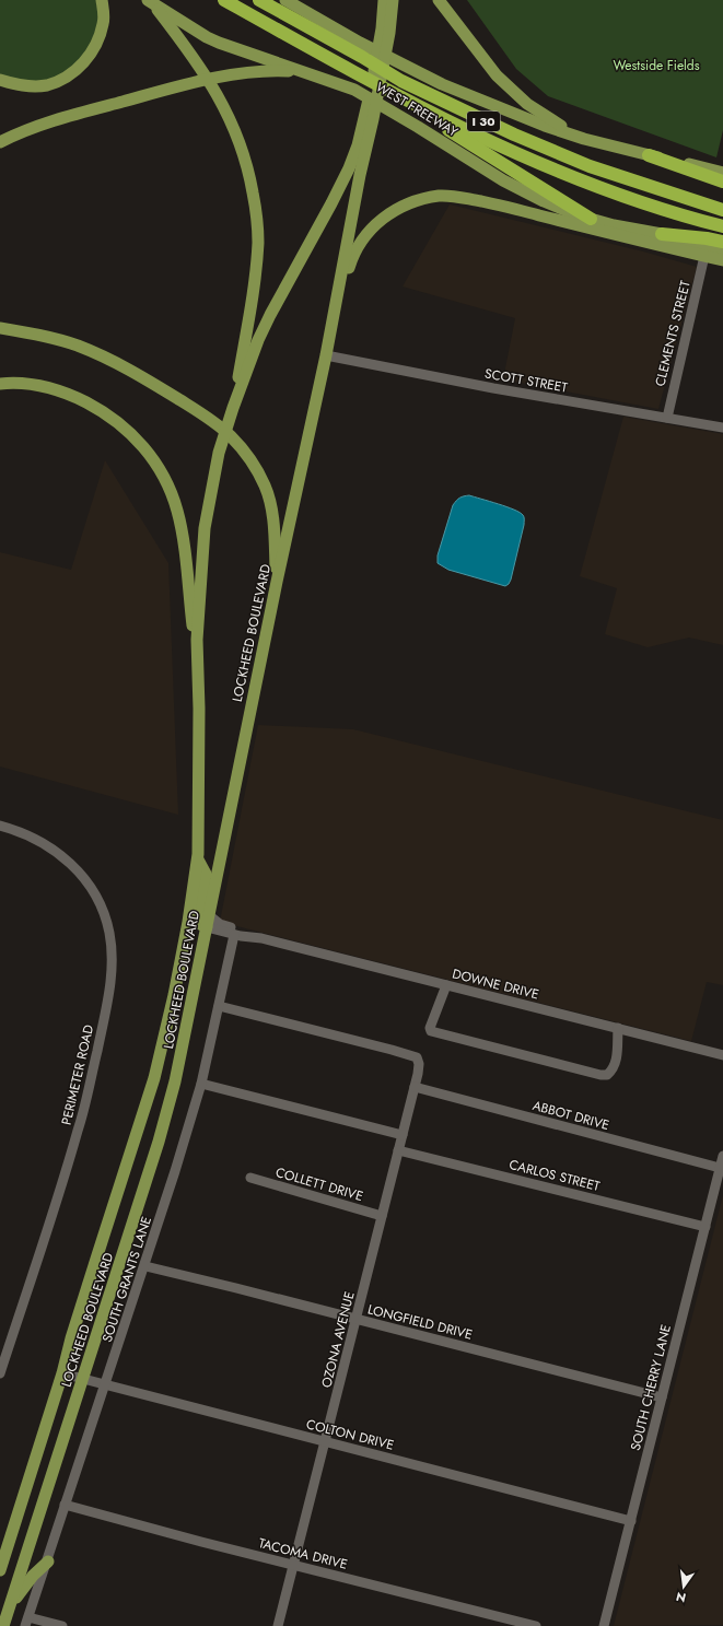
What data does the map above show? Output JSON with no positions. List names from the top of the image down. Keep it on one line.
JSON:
{"streets":{"highway":["WEST FREEWAY","I 30"],"main road":["LOCKHEED BOULEVARD"],"street":["CLEMENTS STREET","SCOTT STREET","DOWNE DRIVE","PERIMETER ROAD","ABBOT DRIVE","CARLOS STREET","COLLETT DRIVE","SOUTH GRANTS LANE","LONGFIELD DRIVE","OZONA AVENUE","SOUTH CHERRY LANE","COLTON DRIVE","TACOMA DRIVE"]},"crossings":[["CLEMENTS STREET","SCOTT STREET"],["SCOTT STREET","LOCKHEED BOULEVARD"],["LOCKHEED BOULEVARD","DOWNE DRIVE"],["LOCKHEED BOULEVARD","COLTON DRIVE"],["DOWNE DRIVE","SOUTH GRANTS LANE"],["ABBOT DRIVE","OZONA AVENUE"],["ABBOT DRIVE","SOUTH CHERRY LANE"],["CARLOS STREET","OZONA AVENUE"],["CARLOS STREET","SOUTH CHERRY LANE"],["COLLETT DRIVE","OZONA AVENUE"],["SOUTH GRANTS LANE","LONGFIELD DRIVE"],["SOUTH GRANTS LANE","OZONA AVENUE"],["SOUTH GRANTS LANE","COLTON DRIVE"],["SOUTH GRANTS LANE","TACOMA DRIVE"],["LONGFIELD DRIVE","OZONA AVENUE"],["LONGFIELD DRIVE","SOUTH CHERRY LANE"],["OZONA AVENUE","COLTON DRIVE"],["OZONA AVENUE","TACOMA DRIVE"],["SOUTH CHERRY LANE","COLTON DRIVE"]],"parks":["Westside Fields"],"north":"bottom"}
